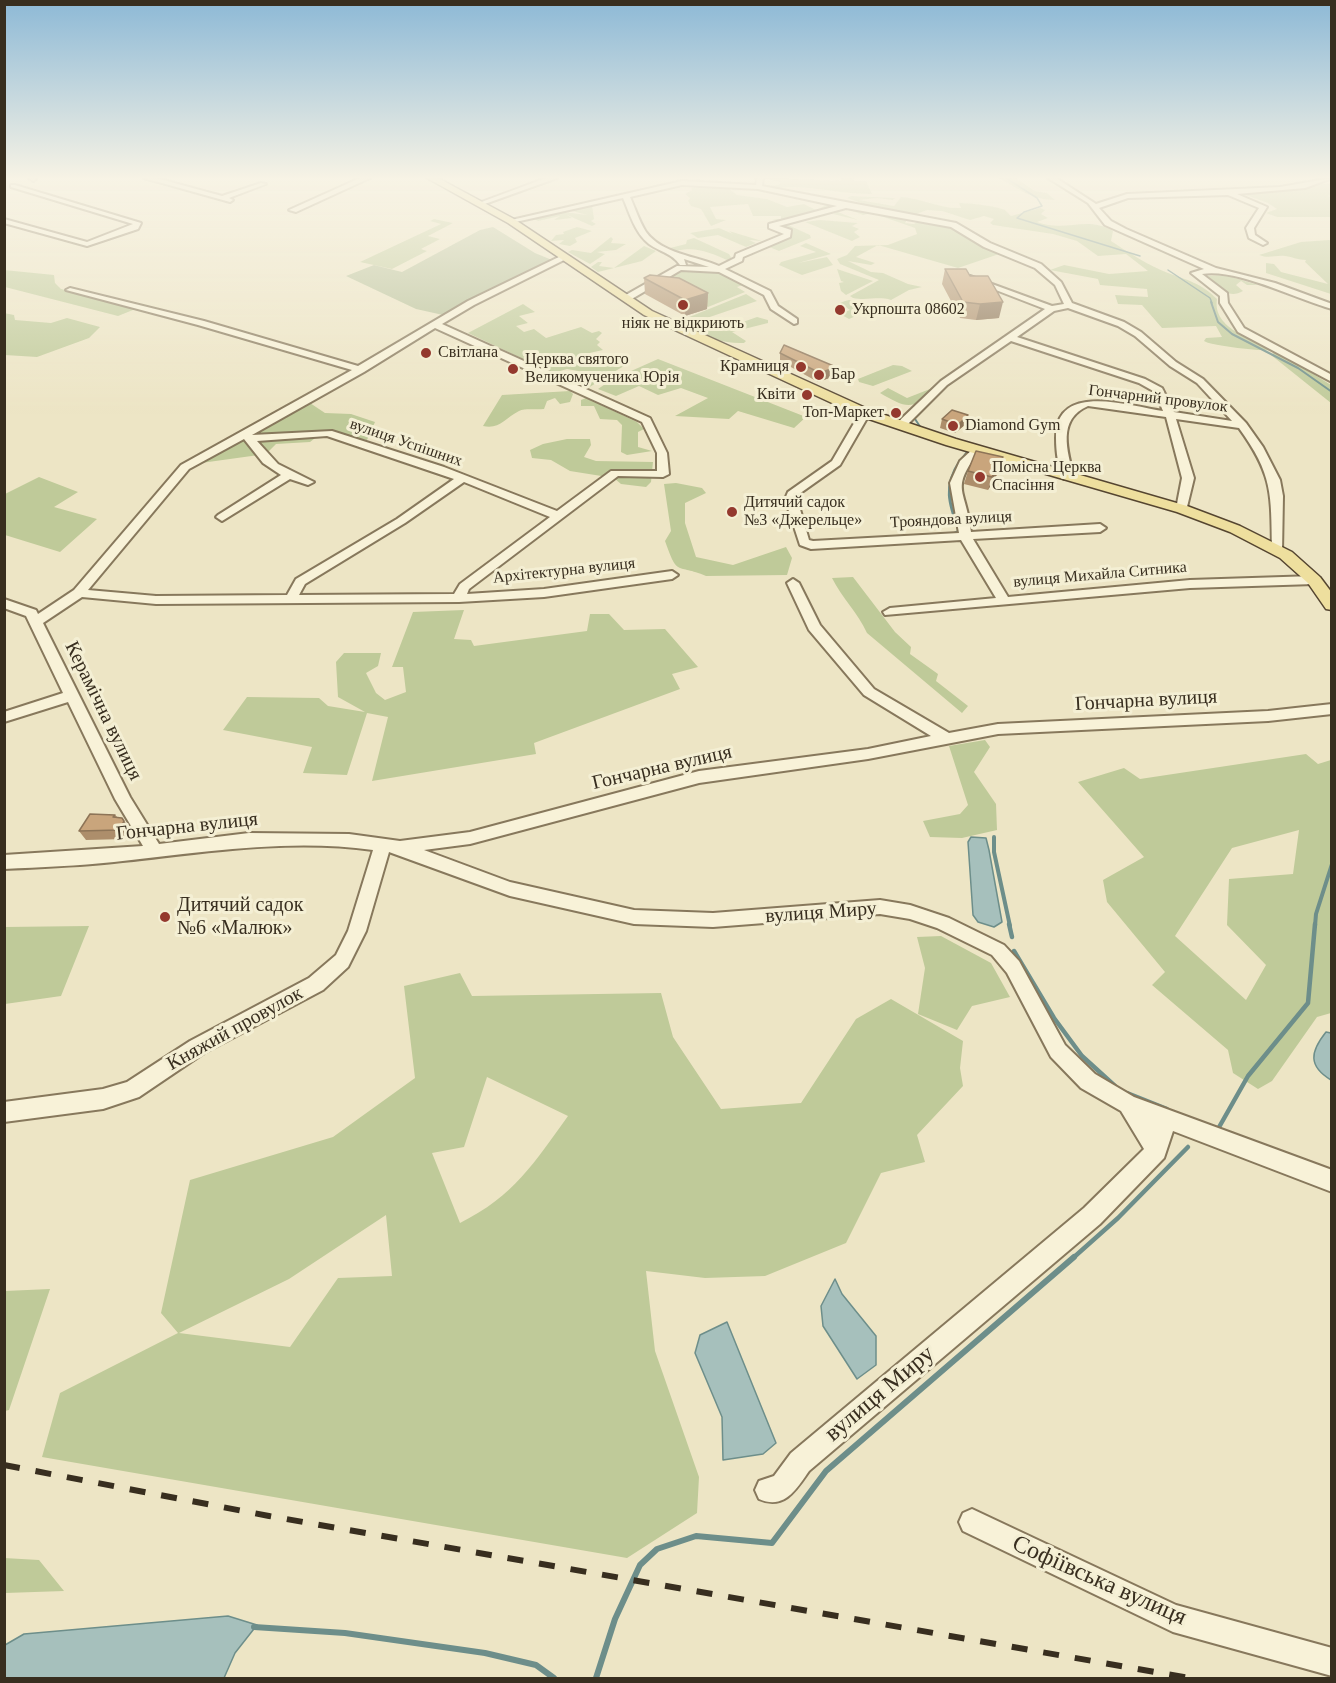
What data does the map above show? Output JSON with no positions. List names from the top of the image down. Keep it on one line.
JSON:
{"streets":{"street":["Гончарний провулок","вулиця Успішних","Трояндова вулиця","Архітектурна вулиця","вулиця Михайла Ситника","Гончарна вулиця","Керамічна вулиця","вулиця Миру","Княжий провулок","Софіївська вулиця"]},"crossings":[["вулиця Успішних","Архітектурна вулиця"],["Гончарна вулиця","Керамічна вулиця"],["Гончарна вулиця","вулиця Миру"],["Гончарна вулиця","Княжий провулок"],["вулиця Миру","Княжий провулок"]],"places":["ніяк не відкриють","Укрпошта 08602","Світлана","Крамниця","Церква святого Великомученика Юрія","Бар","Квіти","Топ-Маркет","Diamond Gym","Помісна Церква Спасіння","Дитячий садок №3 «Джерельце»","Дитячий садок №6 «Малюк»"]}
